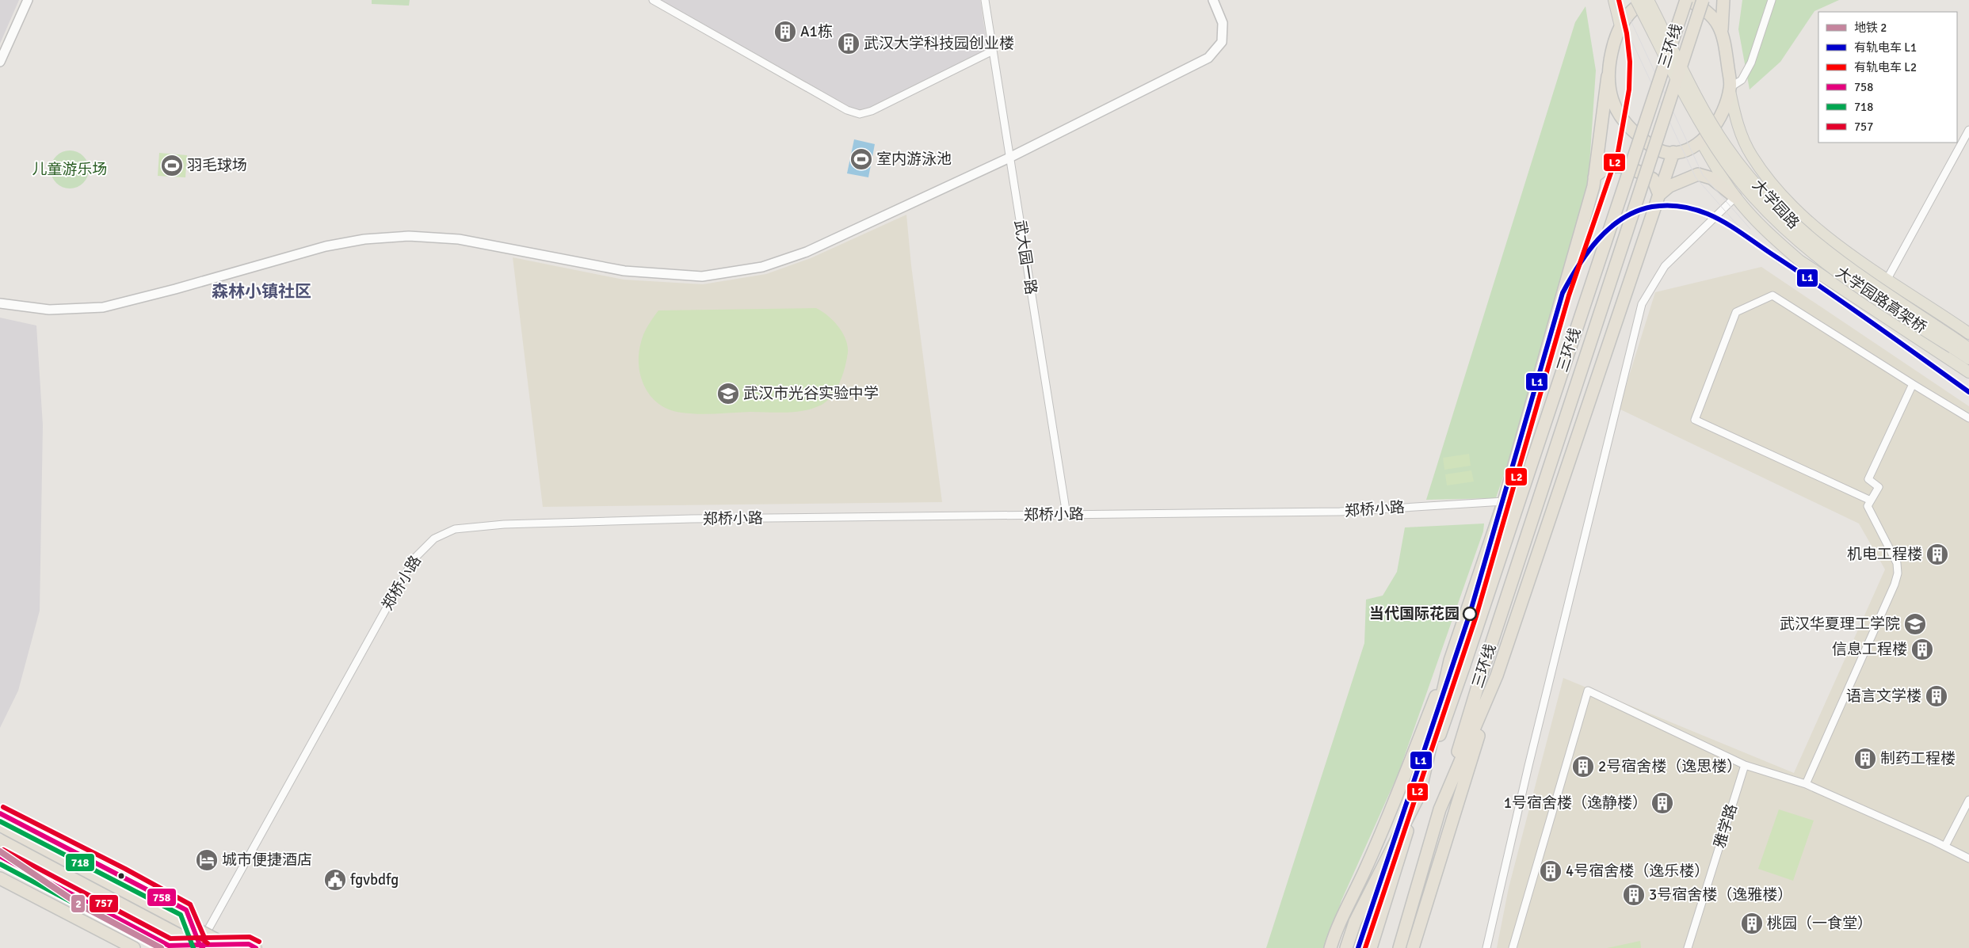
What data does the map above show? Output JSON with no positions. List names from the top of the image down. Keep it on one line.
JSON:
{"streets":{"highway":["三环线"],"main road":["大学园路","大学园路高架桥"],"street":["武大园一路","郑桥小路","雅学路"]},"crossings":[["大学园路","大学园路高架桥"],["武大园一路","郑桥小路"]],"districts":["森林小镇社区"],"parks":["儿童游乐场"],"places":{"building":["A1栋","武汉大学科技园创业楼","机电工程楼","信息工程楼","语言文学楼","制药工程楼","2号宿舍楼（逸思楼）","1号宿舍楼（逸静楼）","4号宿舍楼（逸乐楼）","3号宿舍楼（逸雅楼）","桃园（一食堂）"],"sports":["室内游泳池","羽毛球场"],"school or university":["武汉市光谷实验中学","武汉华夏理工学院"],"other":["当代国际花园"],"hotel":["城市便捷酒店"],"public building":["fgvbdfg"]},"lines":["tram line L2","tram line L1","transit line 757","transit line 758","transit line 718","metro line 2"],"legend":["地铁 2","有轨电车 L1","有轨电车 L2","758","718","757"]}
